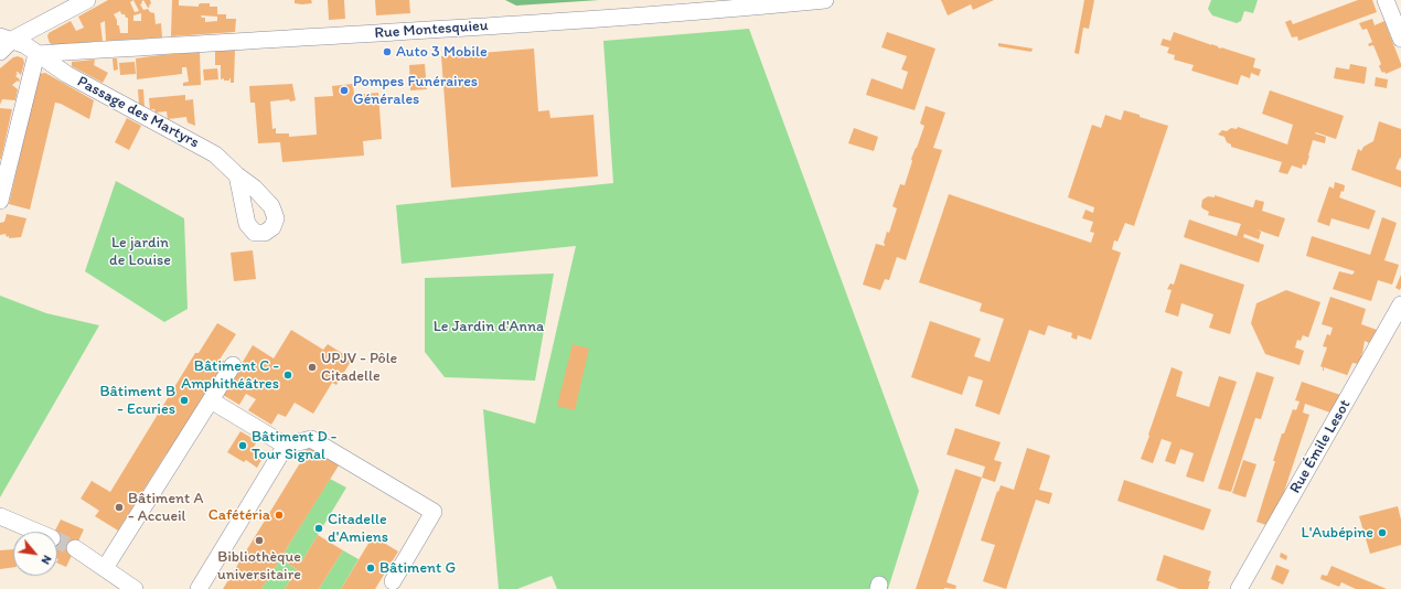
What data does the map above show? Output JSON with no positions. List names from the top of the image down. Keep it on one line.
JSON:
{"streets":{"street":["Rue Montesquieu","Passage des Martyrs","Rue Émile Lesot"]},"crossings":[["Rue Montesquieu","Passage des Martyrs"]],"parks":["Le jardin de Louise","Le Jardin d'Anna"],"places":["Auto 3 Mobile","Pompes Funéraires Générales","UPJV - Pôle Citadelle","Bâtiment C - Amphithéâtres","Bâtiment B - Ecuries","Bâtiment D - Tour Signal","Bâtiment A - Accueil","Cafétéria","Citadelle d'Amiens","L'Aubépine","Bibliothèque universitaire","Bâtiment G"],"north":"bottom right"}
